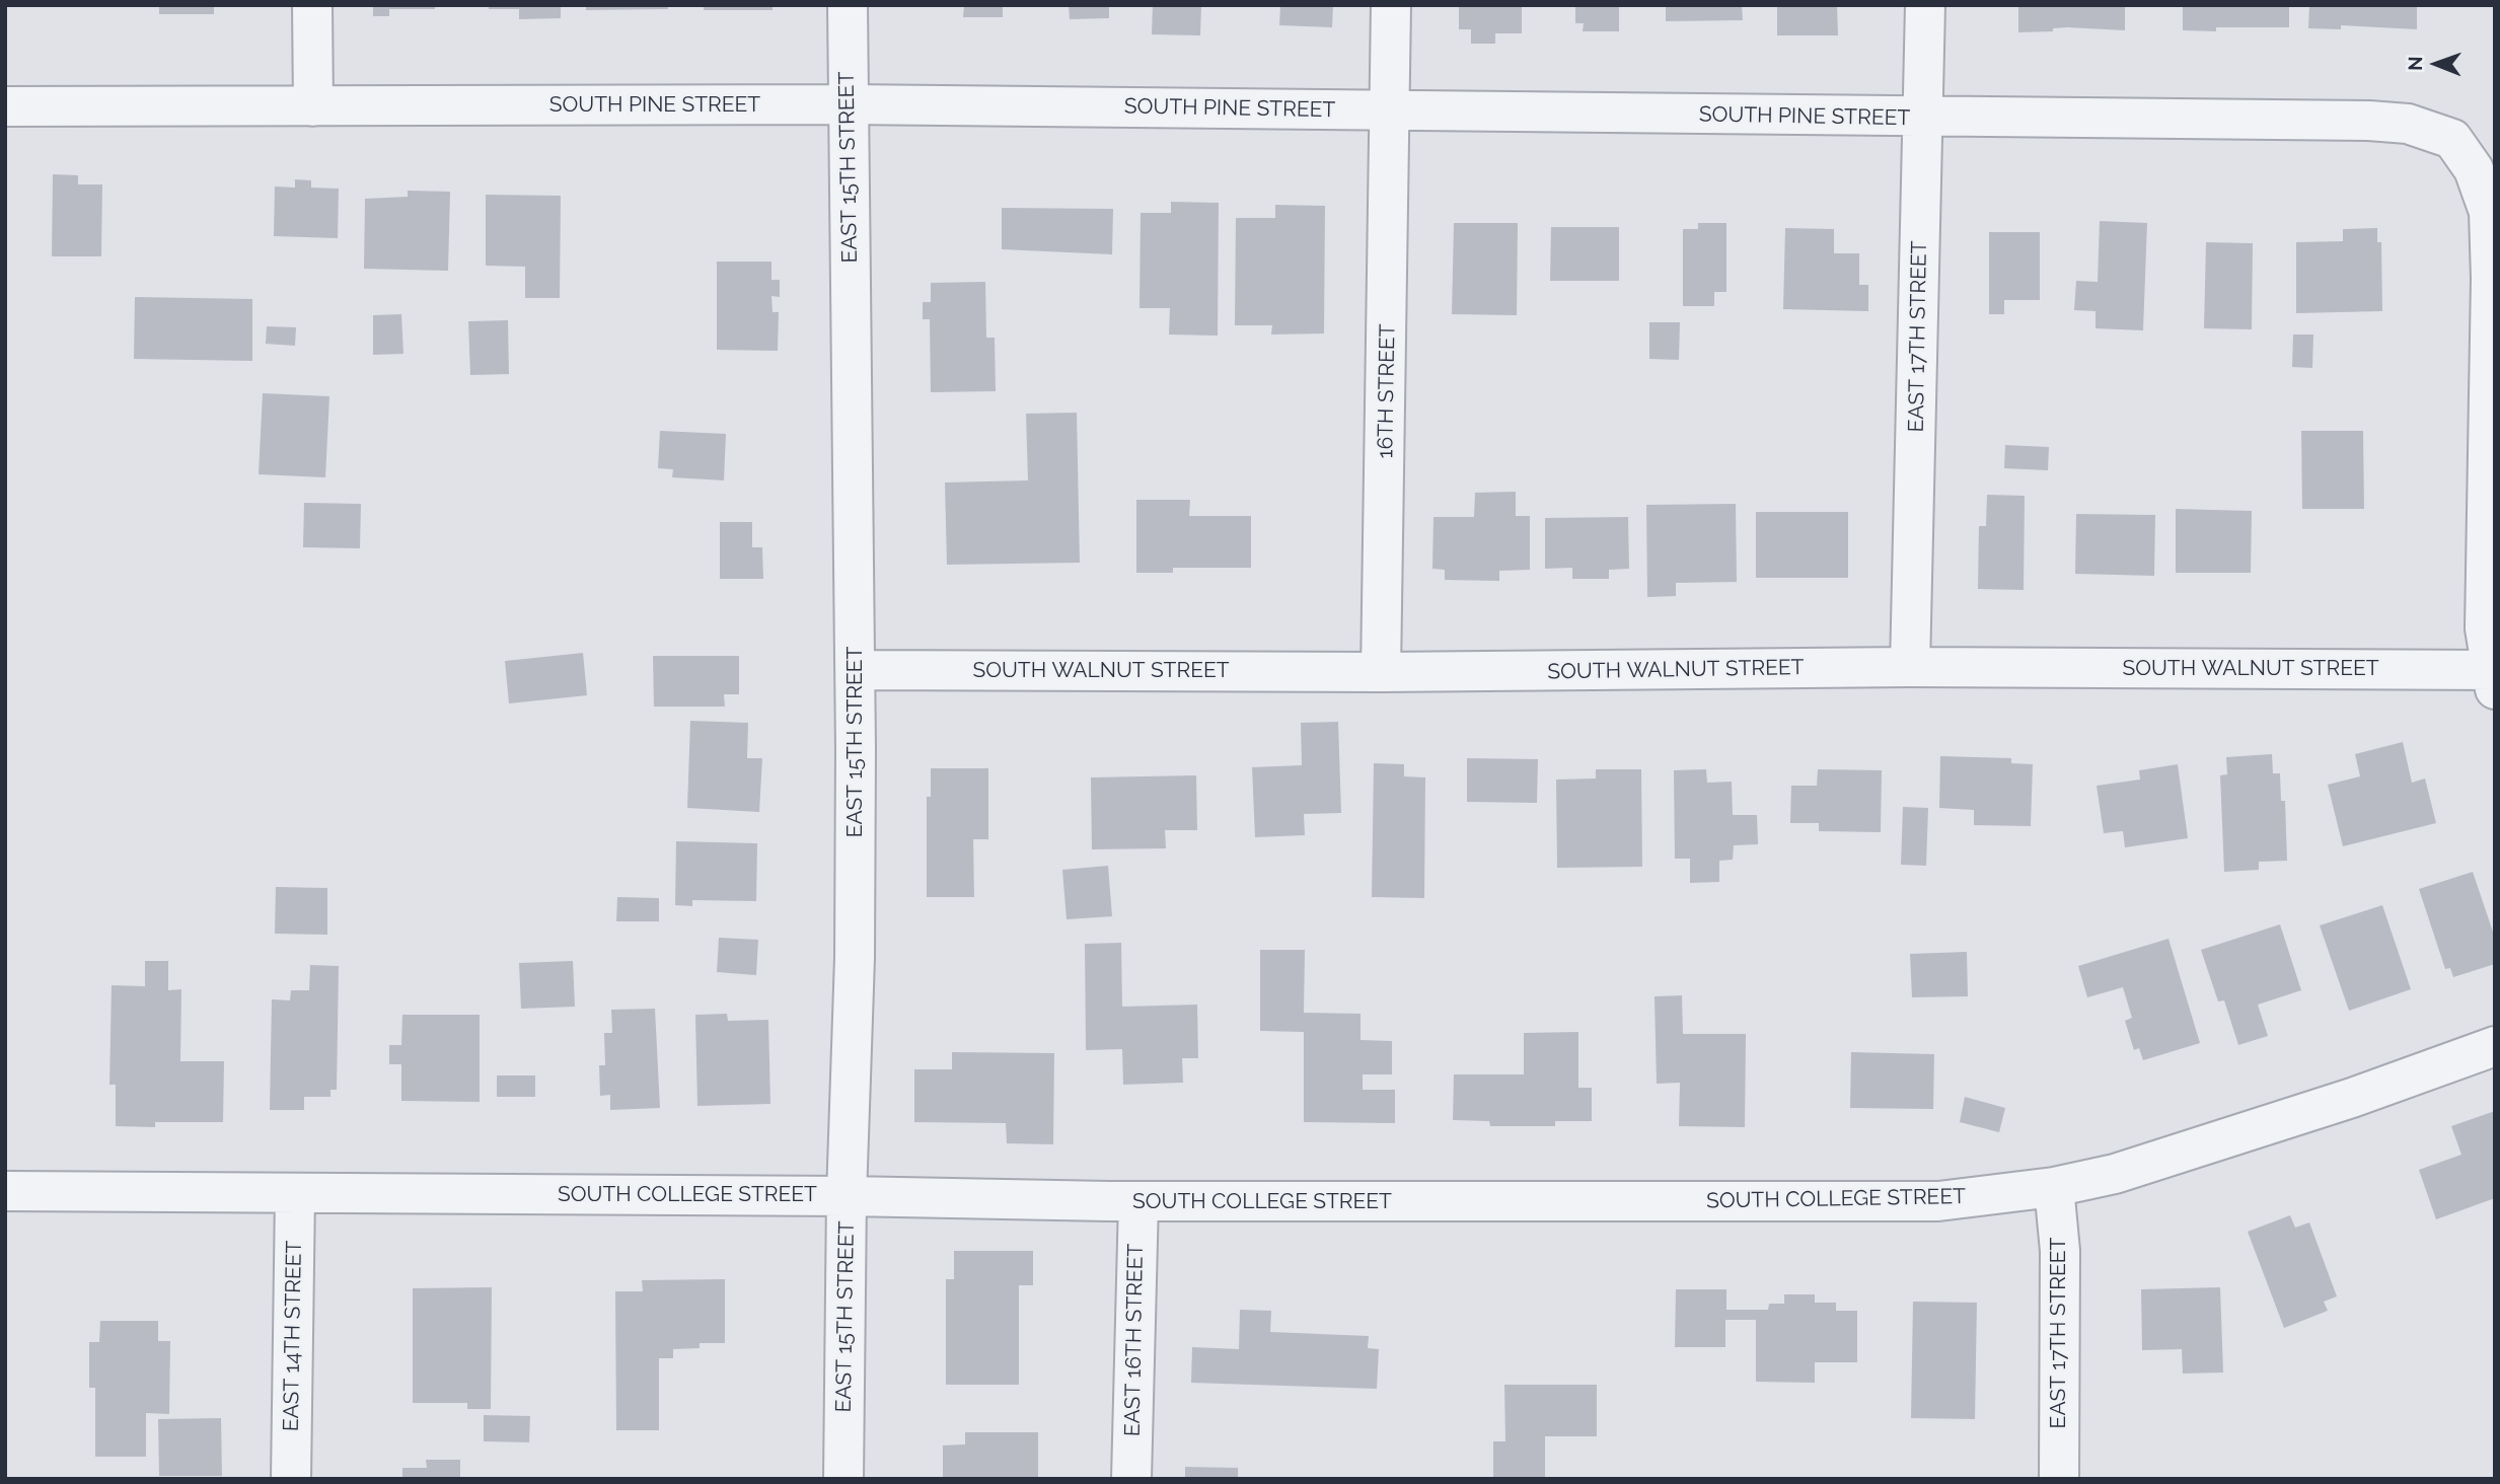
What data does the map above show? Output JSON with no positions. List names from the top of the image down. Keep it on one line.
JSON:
{"streets":{"street":["SOUTH PINE STREET","EAST 15TH STREET","EAST 17TH STREET","16TH STREET","SOUTH WALNUT STREET","SOUTH COLLEGE STREET","EAST 14TH STREET","EAST 16TH STREET"]},"crossings":[["SOUTH PINE STREET","EAST 15TH STREET"],["SOUTH PINE STREET","EAST 17TH STREET"],["SOUTH PINE STREET","16TH STREET"],["EAST 15TH STREET","SOUTH WALNUT STREET"],["EAST 15TH STREET","SOUTH COLLEGE STREET"],["EAST 17TH STREET","SOUTH WALNUT STREET"],["EAST 17TH STREET","SOUTH COLLEGE STREET"],["16TH STREET","SOUTH WALNUT STREET"],["SOUTH COLLEGE STREET","EAST 14TH STREET"],["SOUTH COLLEGE STREET","EAST 16TH STREET"]],"north":"left"}
